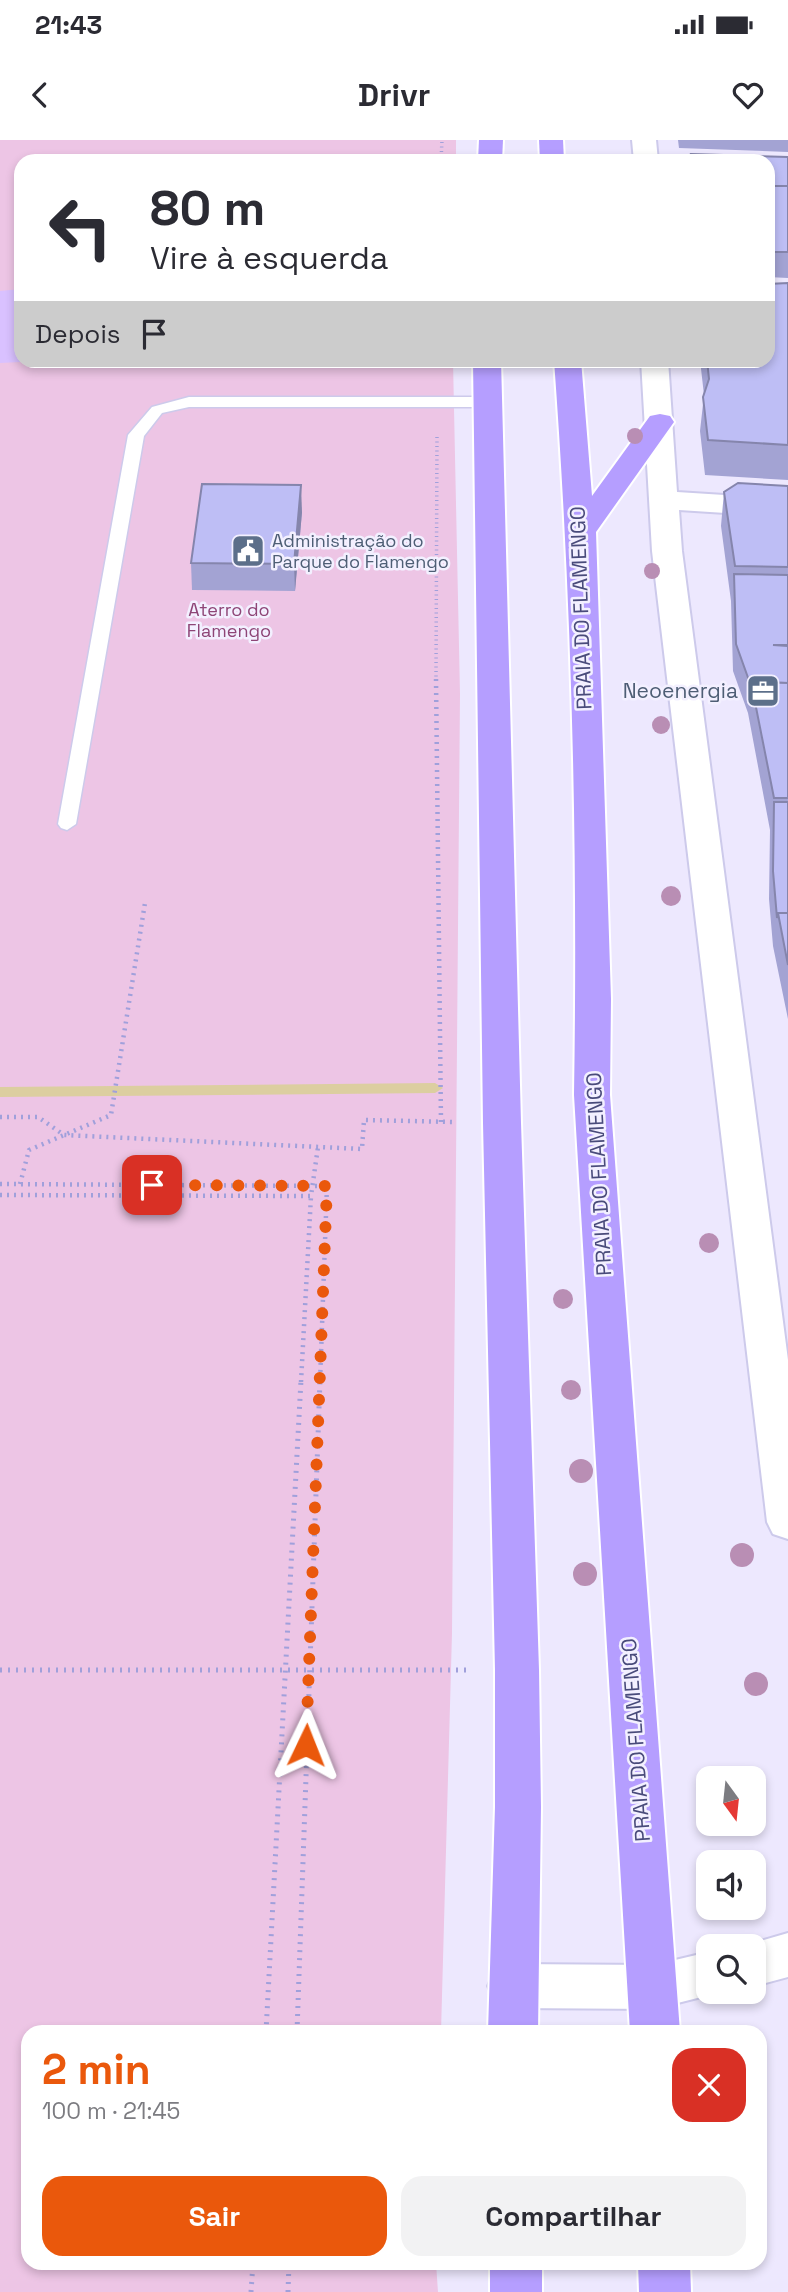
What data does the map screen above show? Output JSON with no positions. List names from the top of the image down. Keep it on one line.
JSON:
{"streets":{"main road":["PRAIA DO FLAMENGO"]},"parks":["Aterro do Flamengo"],"places":{"public building":["Administração do Parque do Flamengo"],"office":["Neoenergia"]},"north":"bottom","page":{"status":"21:43","header":"Drivr","turn":["80 m","Vire à esquerda"],"then":"Depois","heading":["2 min","100 m · 21:45"],"buttons":["Sair","Compartilhar"]}}
